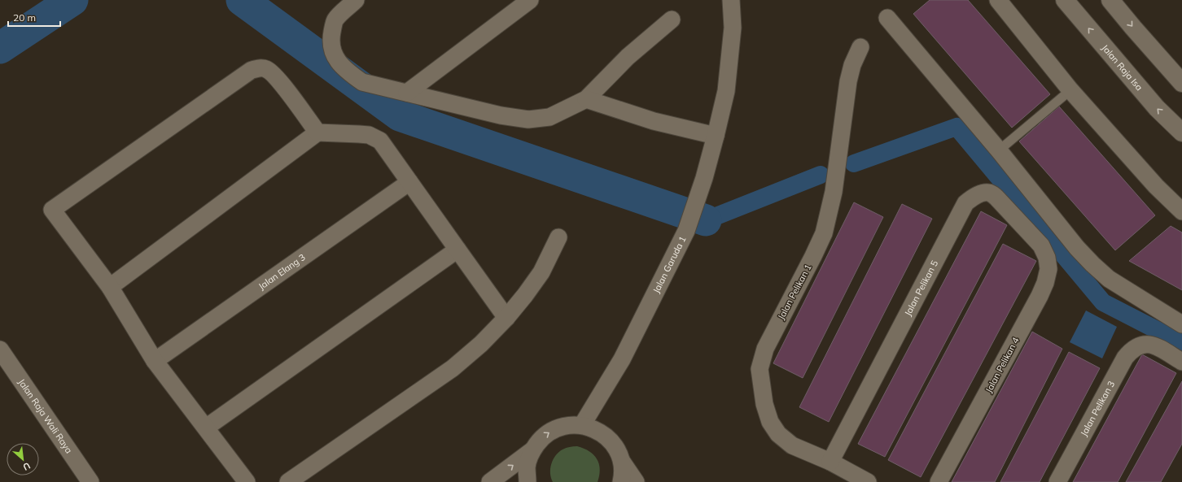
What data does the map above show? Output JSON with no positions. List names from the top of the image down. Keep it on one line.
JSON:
{"streets":{"main road":["Jalan Raja Isa"],"street":["Jalan Garuda 1","Jalan Elang 3","Jalan Pelikan 5","Jalan Pelikan 1","Jalan Pelikan 4","Jalan Pelikan 3","Jalan Raja Wali Raya"]},"crossings":[["Jalan Pelikan 5","Jalan Pelikan 1"],["Jalan Pelikan 5","Jalan Pelikan 4"]],"scale_bar":"20 m","north":"bottom right"}
